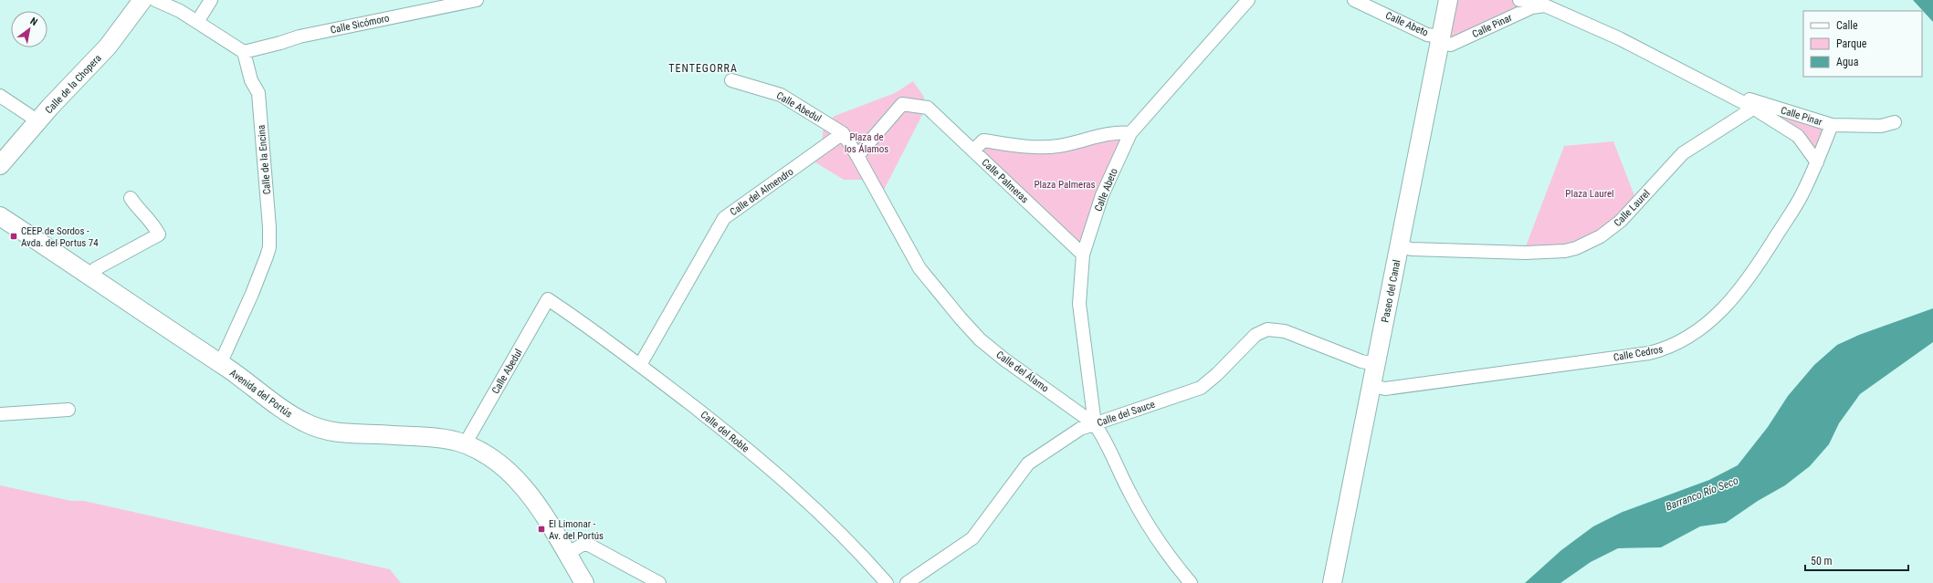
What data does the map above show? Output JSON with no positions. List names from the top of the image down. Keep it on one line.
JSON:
{"streets":{"main road":["Calle de la Chopera","Paseo del Canal","Avenida del Portús"],"street":["Calle Sicómoro","Calle Abeto","Calle Pinar","Calle Abedul","Calle de la Encina","Calle Palmeras","Calle del Almendro","Calle Laurel","Calle Cedros","Calle del Álamo","Calle del Sauce","Calle del Roble"]},"crossings":[["Calle Sicómoro","Calle de la Encina"],["Calle Abeto","Calle Pinar"],["Calle Abeto","Calle Palmeras"],["Calle Abeto","Paseo del Canal"],["Calle Abeto","Calle del Álamo"],["Calle Abeto","Calle del Sauce"],["Calle Pinar","Calle Laurel"],["Calle Pinar","Paseo del Canal"],["Calle Pinar","Calle Cedros"],["Calle Abedul","Calle del Almendro"],["Calle Abedul","Avenida del Portús"],["Calle Abedul","Calle del Roble"],["Calle de la Encina","Avenida del Portús"],["Calle Palmeras","Calle del Álamo"],["Calle del Almendro","Calle del Roble"],["Calle Laurel","Paseo del Canal"],["Paseo del Canal","Calle Cedros"],["Paseo del Canal","Calle del Sauce"],["Calle del Álamo","Calle del Sauce"]],"districts":["TENTEGORRA"],"water":["Barranco Río Seco"],"parks":["Plaza de los Álamos","Plaza Palmeras","Plaza Laurel"],"places":{"transit":["CEEP de Sordos - Avda. del Portus 74","El Limonar - Av. del Portús"]},"legend":["Calle","Parque","Agua"],"scale_bar":"50 m","north":"top right"}
